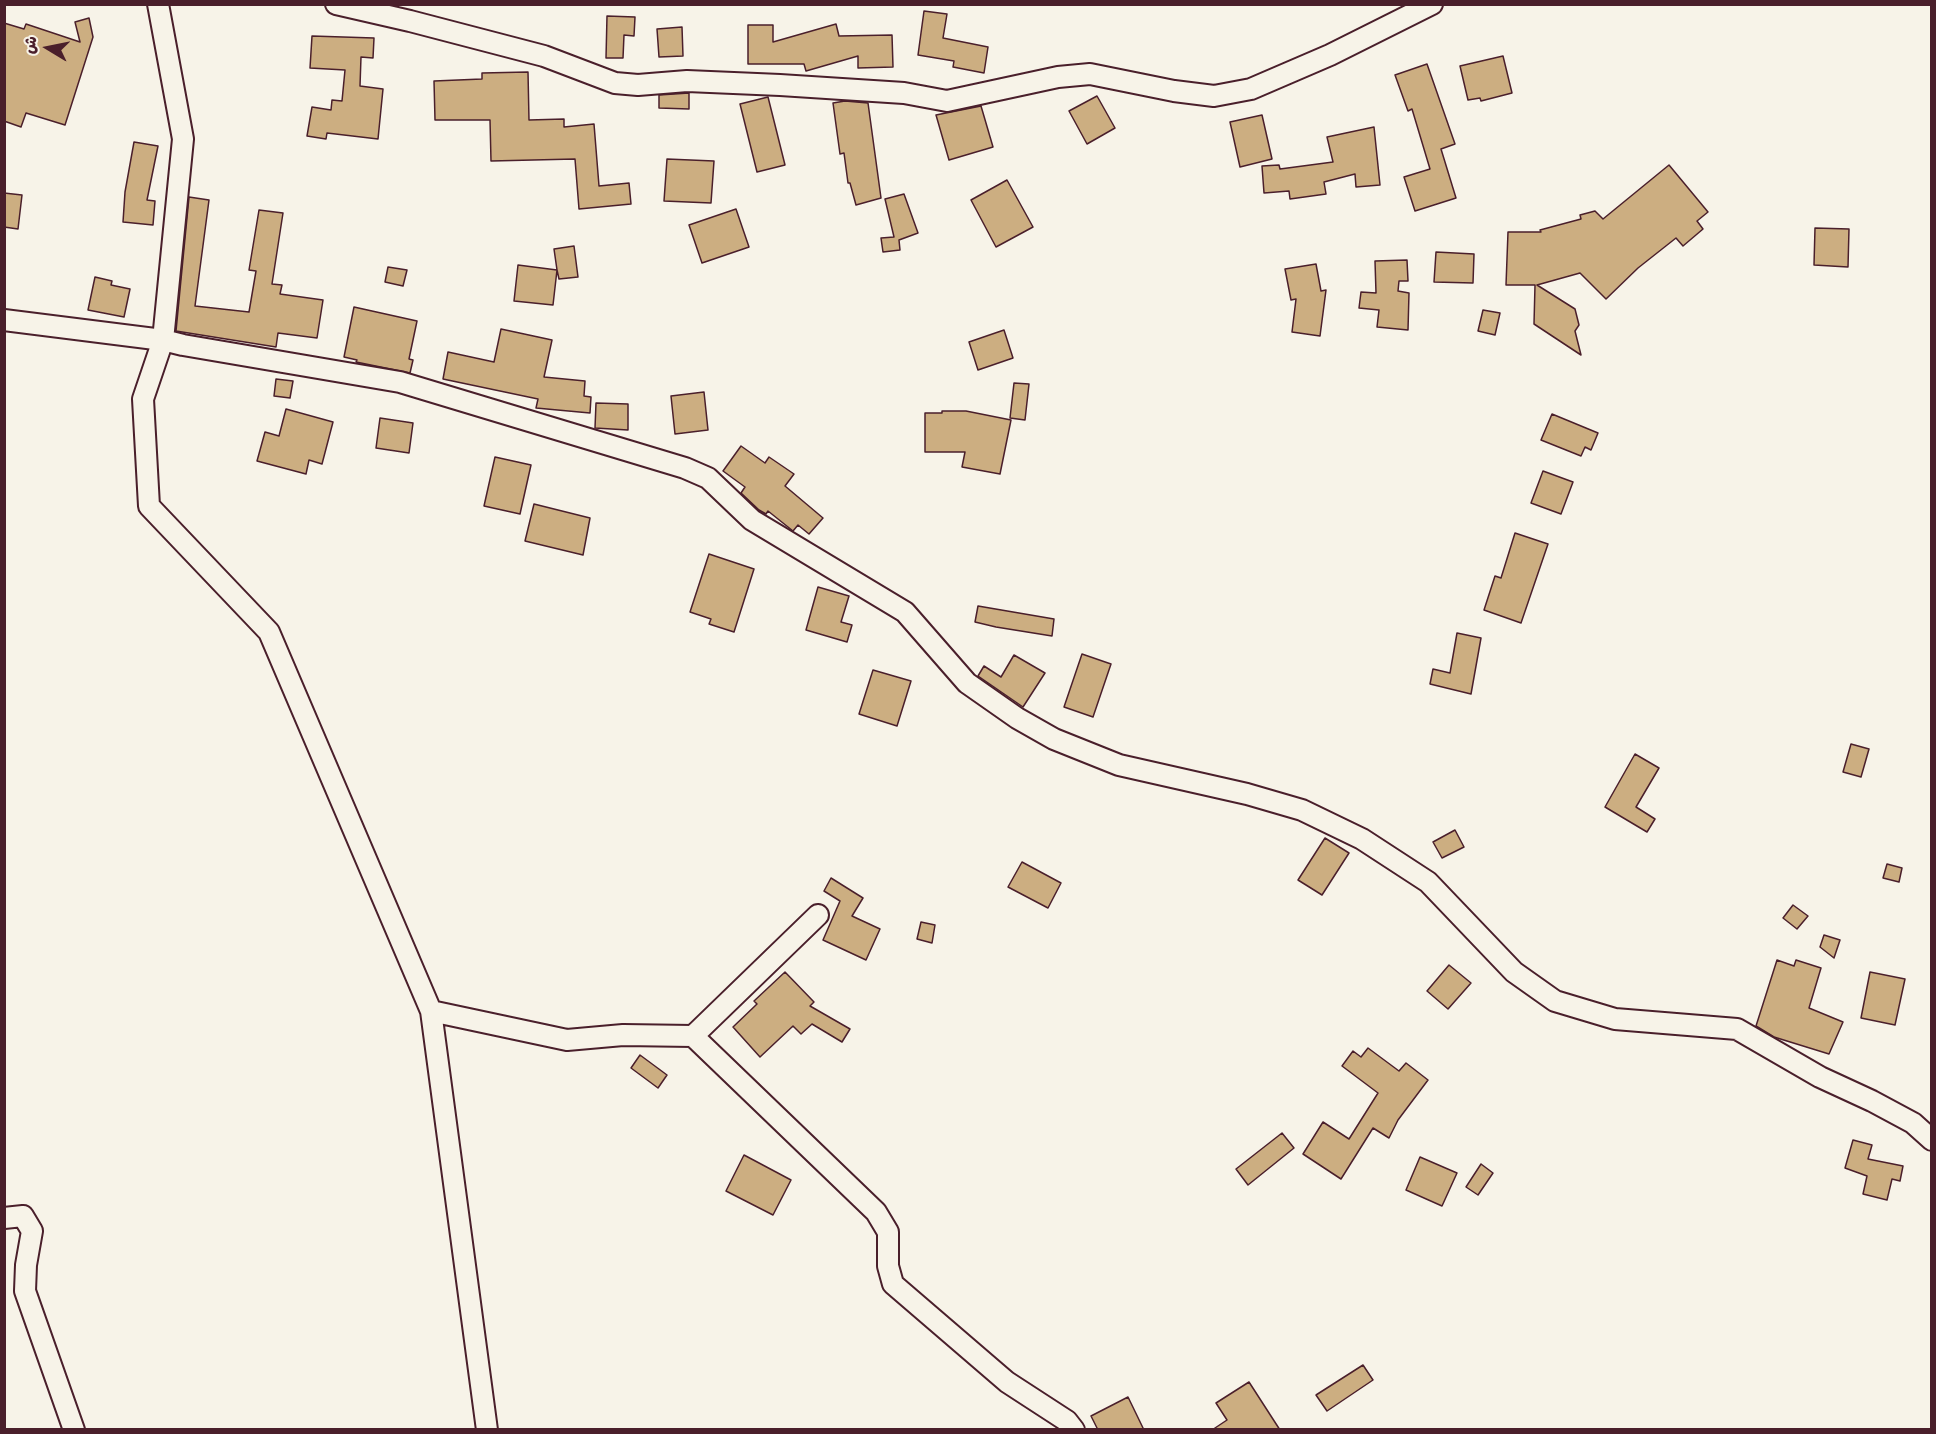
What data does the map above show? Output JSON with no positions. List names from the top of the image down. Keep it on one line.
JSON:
{"north":"left"}
